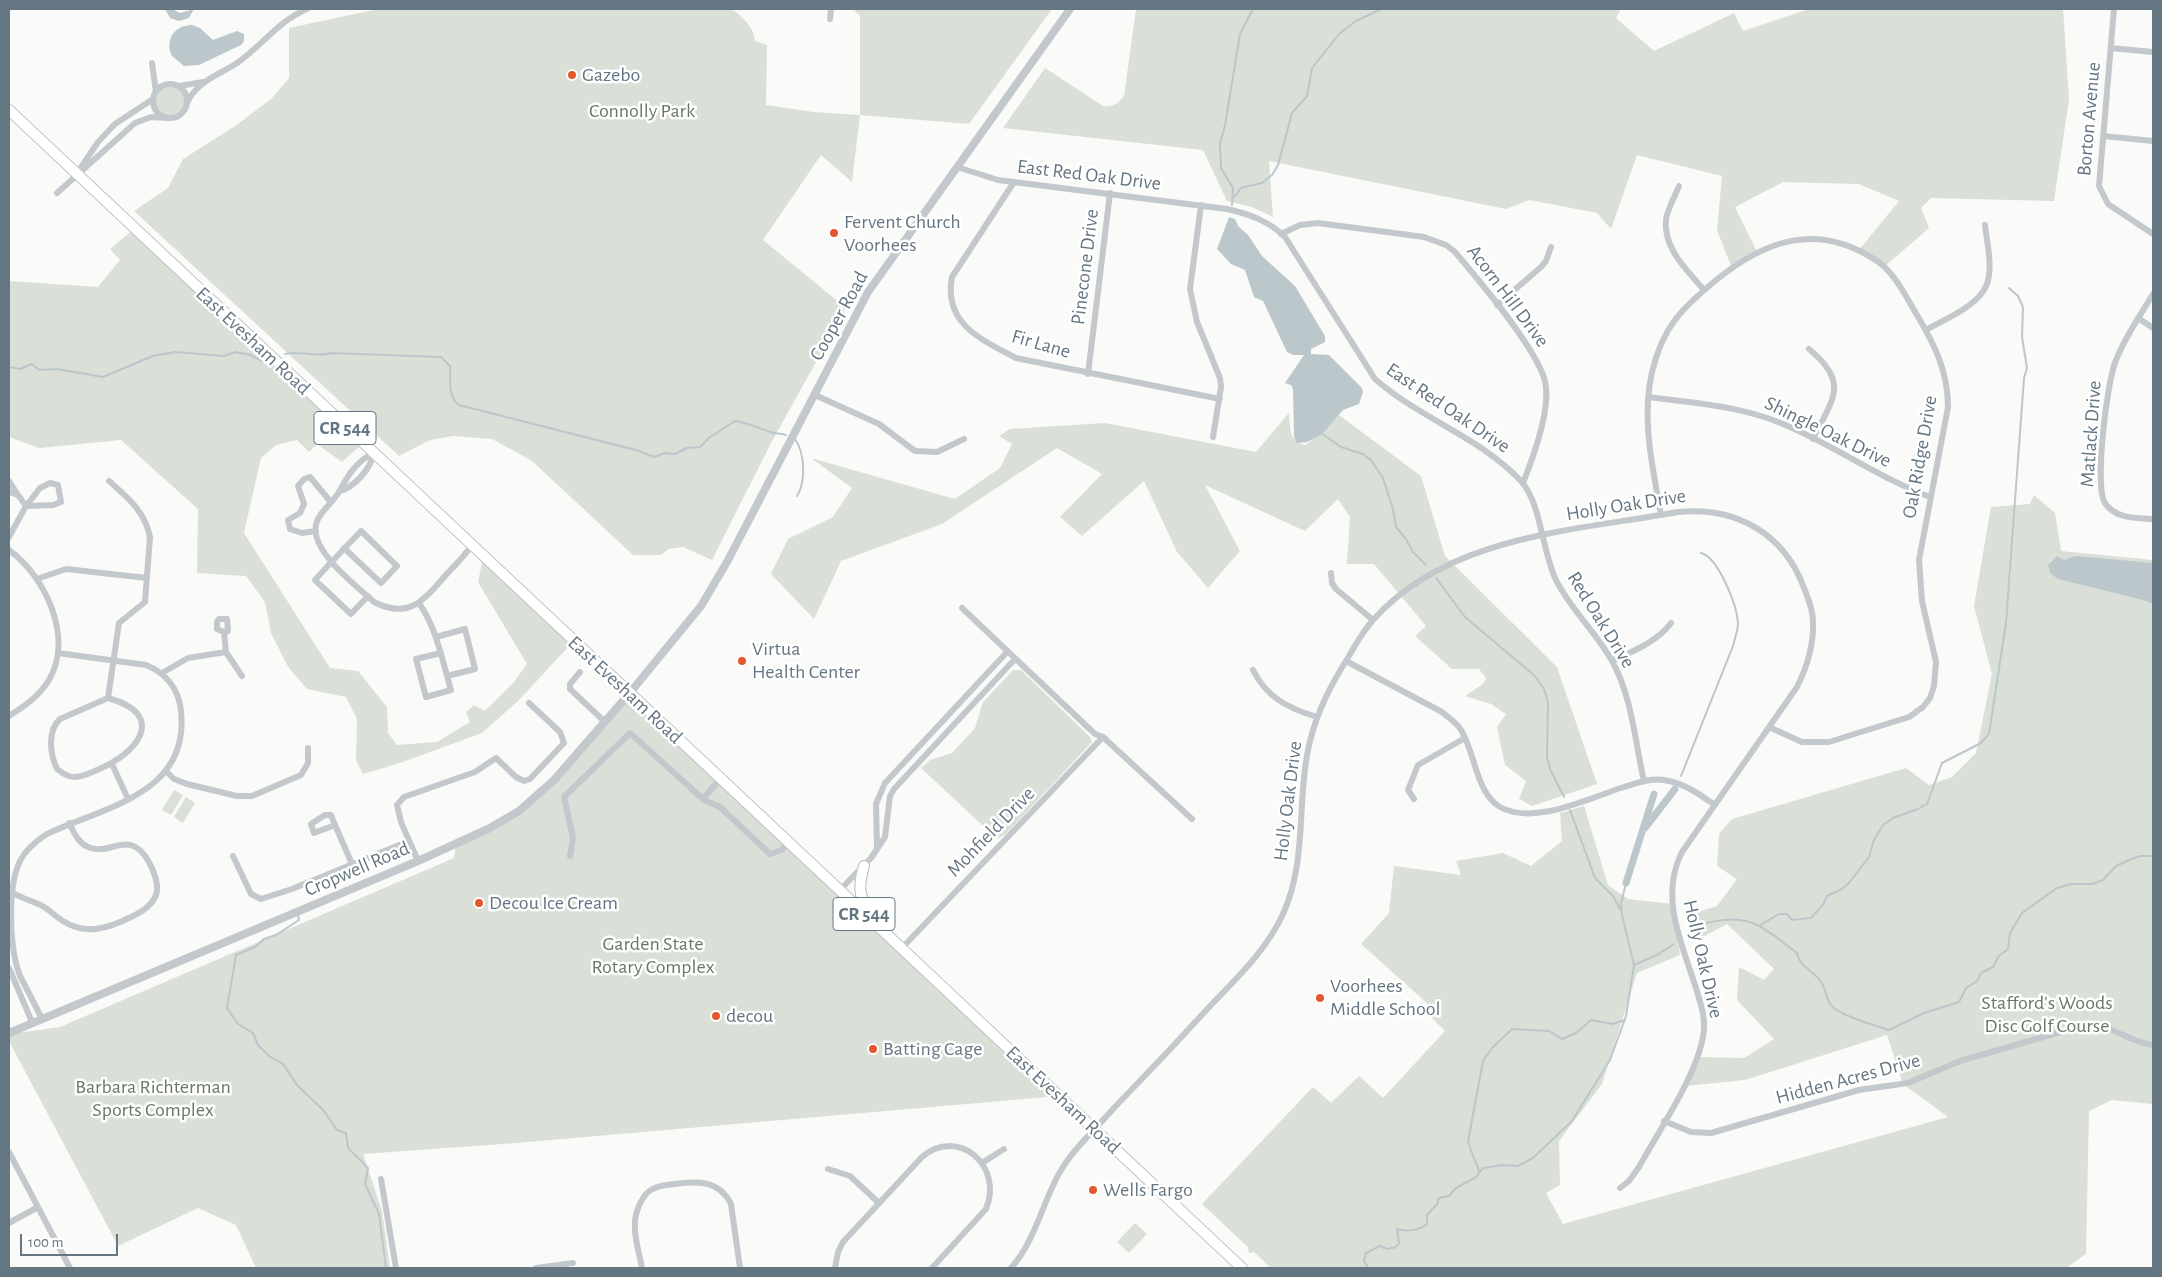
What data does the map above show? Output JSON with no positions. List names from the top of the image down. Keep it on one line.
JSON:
{"streets":{"main road":["East Evesham Road","CR 544"],"street":["Borton Avenue","East Red Oak Drive","Pinecone Drive","Acorn Hill Drive","Cooper Road","Fir Lane","Shingle Oak Drive","Matlack Drive","Oak Ridge Drive","Holly Oak Drive","Red Oak Drive","Mohfield Drive","Cropwell Road","Hidden Acres Drive"]},"crossings":[["East Red Oak Drive","Pinecone Drive"],["East Red Oak Drive","Acorn Hill Drive"],["East Red Oak Drive","Cooper Road"],["East Red Oak Drive","Fir Lane"],["East Red Oak Drive","Holly Oak Drive"],["East Red Oak Drive","Red Oak Drive"],["Pinecone Drive","Fir Lane"],["Cooper Road","Cropwell Road"],["East Evesham Road","Holly Oak Drive"],["East Evesham Road","Mohfield Drive"],["East Evesham Road","Cropwell Road"],["Shingle Oak Drive","Oak Ridge Drive"],["Oak Ridge Drive","Holly Oak Drive"],["Holly Oak Drive","Red Oak Drive"],["Holly Oak Drive","Hidden Acres Drive"]],"parks":["Connolly Park","Garden State Rotary Complex","Stafford's Woods Disc Golf Course","Barbara Richterman Sports Complex"],"places":["Gazebo","Fervent Church Voorhees","Virtua Health Center","Decou Ice Cream","Voorhees Middle School","decou","Batting Cage","Wells Fargo"],"scale_bar":"100 m"}
